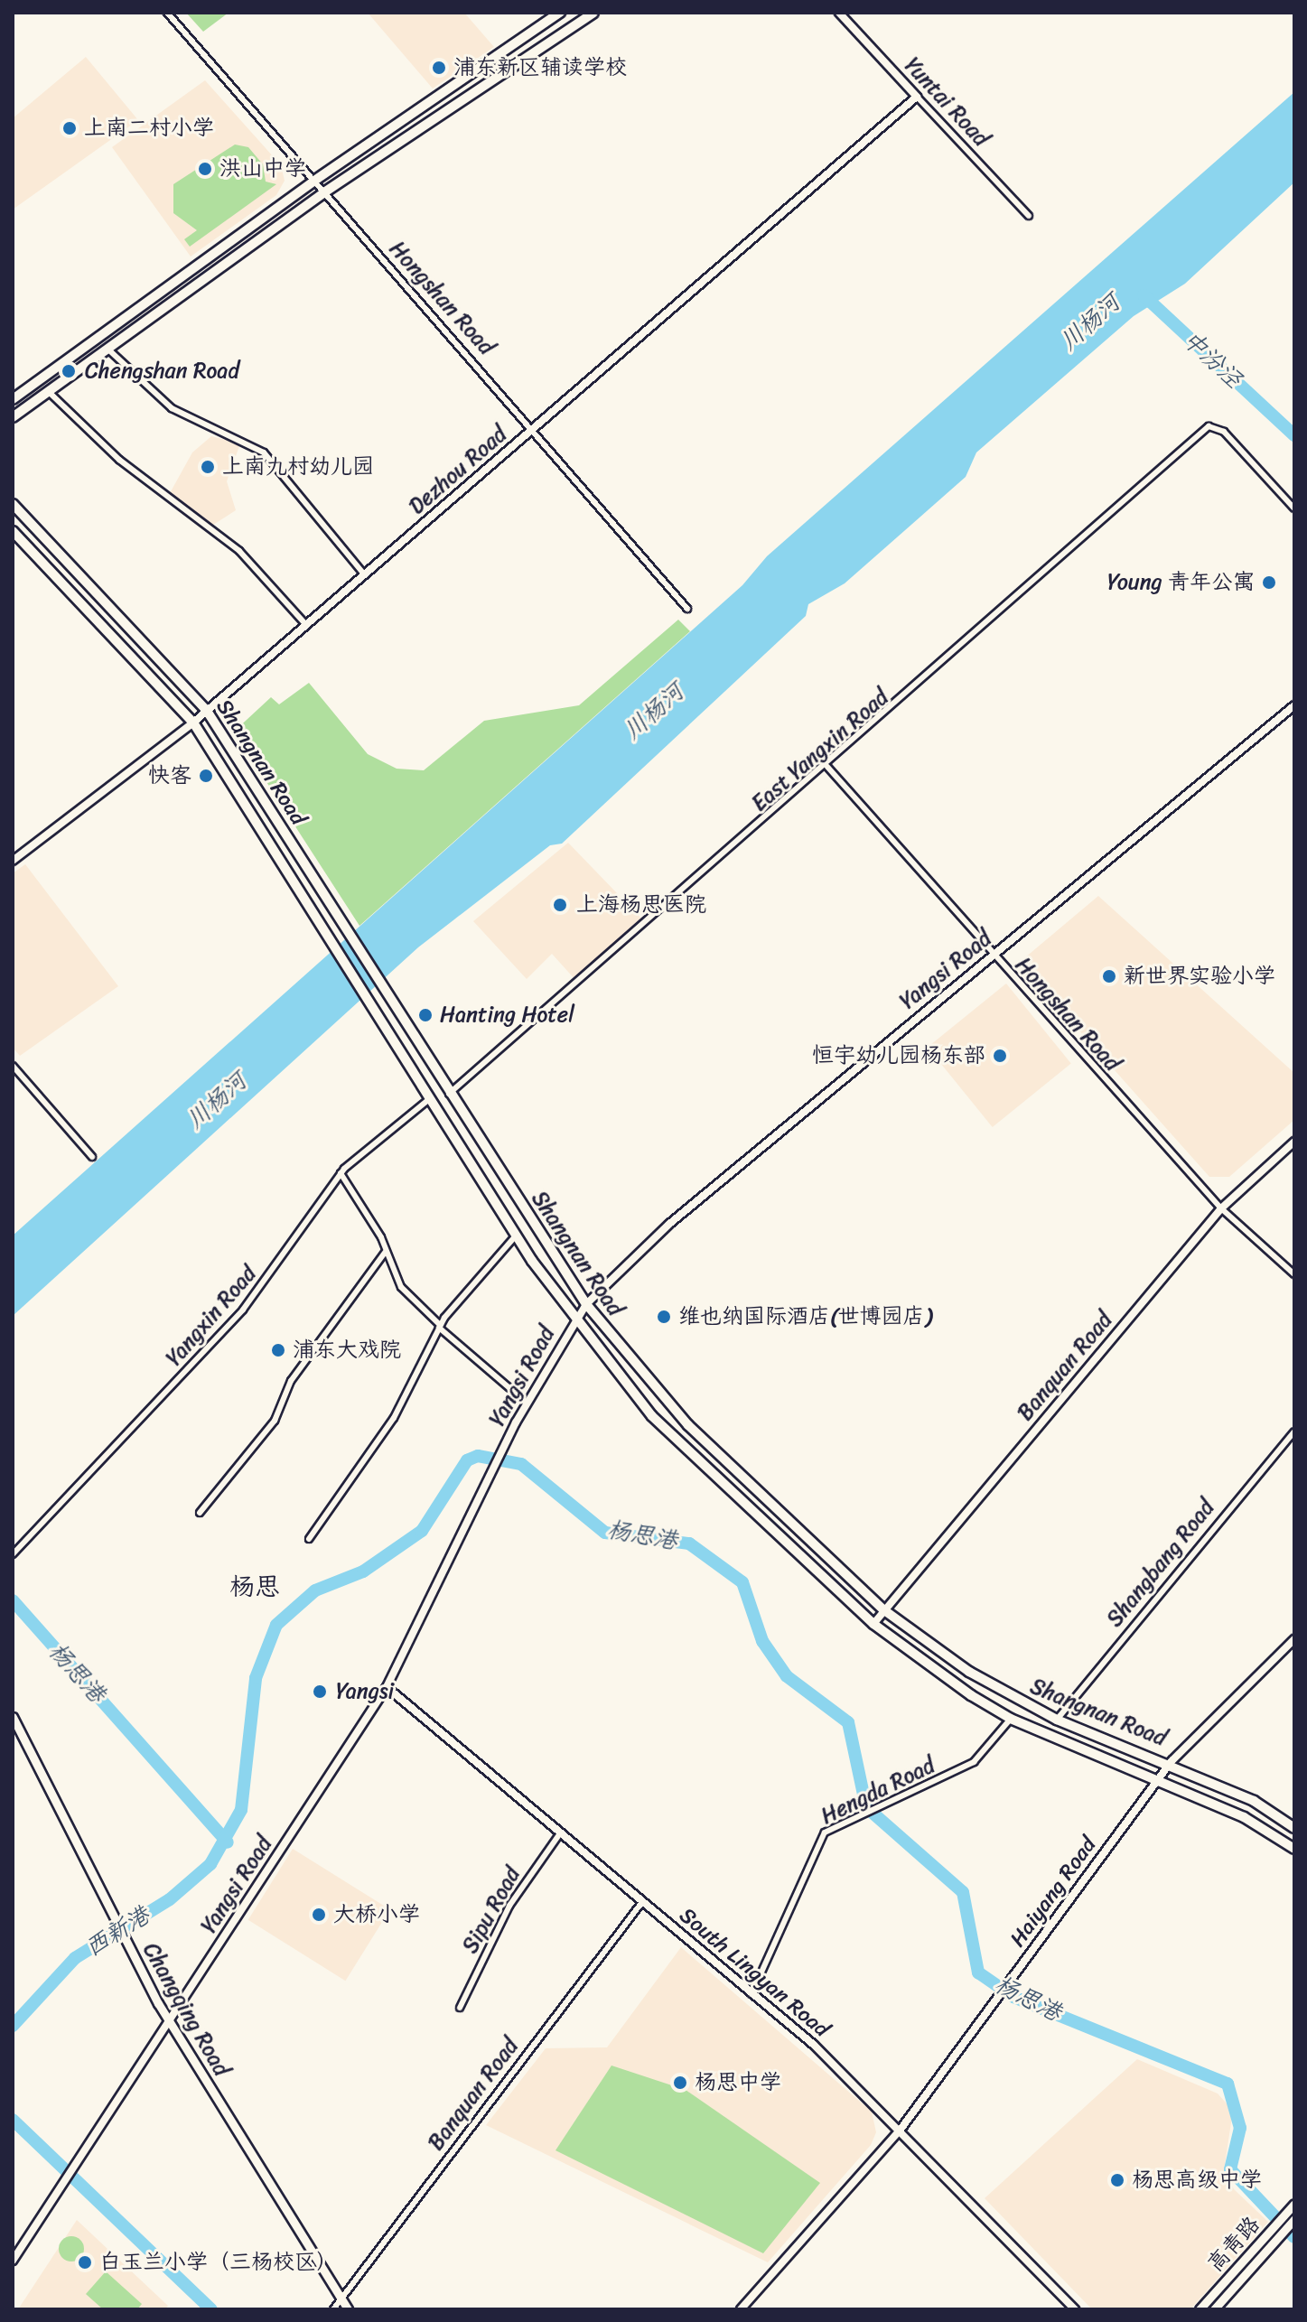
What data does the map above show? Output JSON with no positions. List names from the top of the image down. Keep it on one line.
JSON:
{"streets":{"main road":["Shangnan Road","Changqing Road","高青路"],"street":["Yuntai Road","Hongshan Road","Dezhou Road","East Yangxin Road","Yangsi Road","Yangxin Road","Banquan Road","Shangbang Road","Hengda Road","Haiyang Road","Sipu Road","South Lingyan Road"]},"crossings":[["Yuntai Road","Dezhou Road"],["Hongshan Road","Dezhou Road"],["Hongshan Road","East Yangxin Road"],["Hongshan Road","Yangsi Road"],["Hongshan Road","Banquan Road"],["Dezhou Road","Shangnan Road"],["East Yangxin Road","Shangnan Road"],["Shangnan Road","Yangsi Road"],["Shangnan Road","Yangxin Road"],["Shangnan Road","Banquan Road"],["Shangnan Road","Shangbang Road"],["Shangnan Road","Hengda Road"],["Shangnan Road","Haiyang Road"],["Yangsi Road","South Lingyan Road"],["Yangsi Road","Changqing Road"],["Banquan Road","South Lingyan Road"],["Banquan Road","Changqing Road"],["Hengda Road","South Lingyan Road"],["Haiyang Road","South Lingyan Road"],["Sipu Road","South Lingyan Road"]],"districts":["杨思"],"water":["川杨河","中汾泾","杨思港","西新港"],"places":["浦东新区辅读学校","上南二村小学","洪山中学","Chengshan Road","上南九村幼儿园","Young 青年公寓","快客","上海杨思医院","新世界实验小学","Hanting Hotel","恒宇幼儿园杨东部","维也纳国际酒店(世博园店)","浦东大戏院","Yangsi","大桥小学","杨思中学","杨思高级中学","白玉兰小学（三杨校区）"]}
